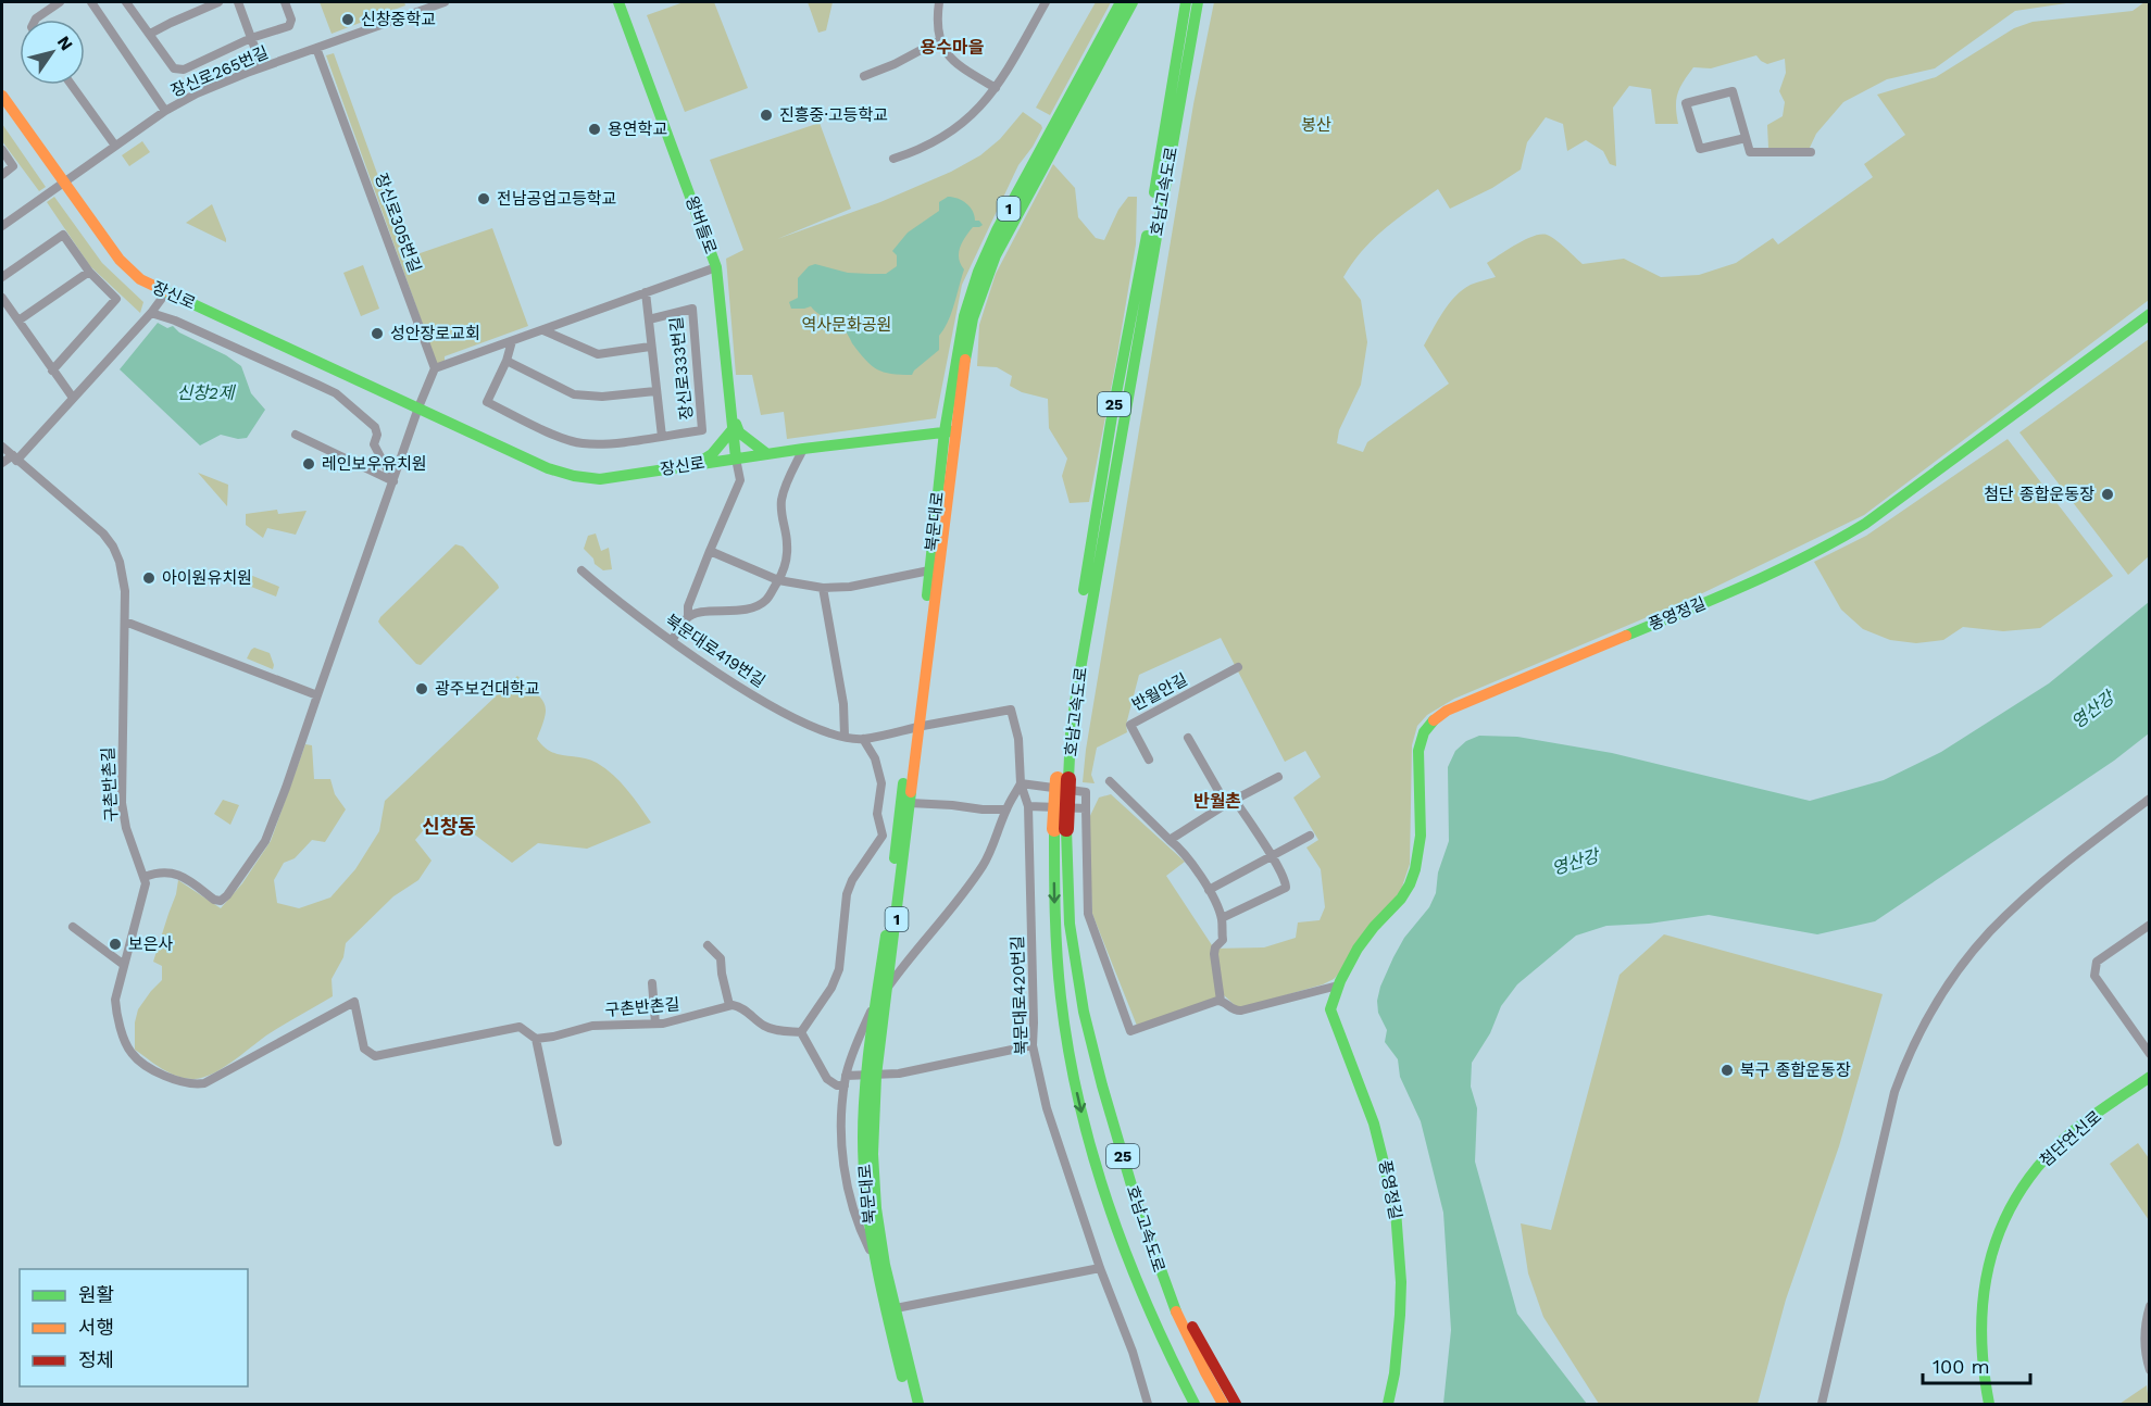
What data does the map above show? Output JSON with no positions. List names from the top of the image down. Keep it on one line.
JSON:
{"streets":{"main road":["호남고속도로","1","왕버들로","장신로","25","북문대로","풍영정길","첨단연신로"],"street":["장신로265번길","장신로305번길","장신로333번길","북문대로419번길","반월안길","구촌반촌길","북문대로420번길"]},"crossings":[["장신로265번길","장신로305번길"],["장신로265번길","장신로"],["왕버들로","장신로"],["장신로","북문대로"],["북문대로","북문대로419번길"],["북문대로","북문대로420번길"],["북문대로419번길","북문대로420번길"]],"districts":["용수마을","반월촌","신창동"],"water":["신창2제","영산강"],"parks":["봉산","역사문화공원"],"places":["신창중학교","진흥중·고등학교","용연학교","전남공업고등학교","성안장로교회","레인보우유치원","첨단 종합운동장","아이원유치원","광주보건대학교","보은사","북구 종합운동장"],"legend":["원활","서행","정체"],"scale_bar":"100 m","north":"top right"}
